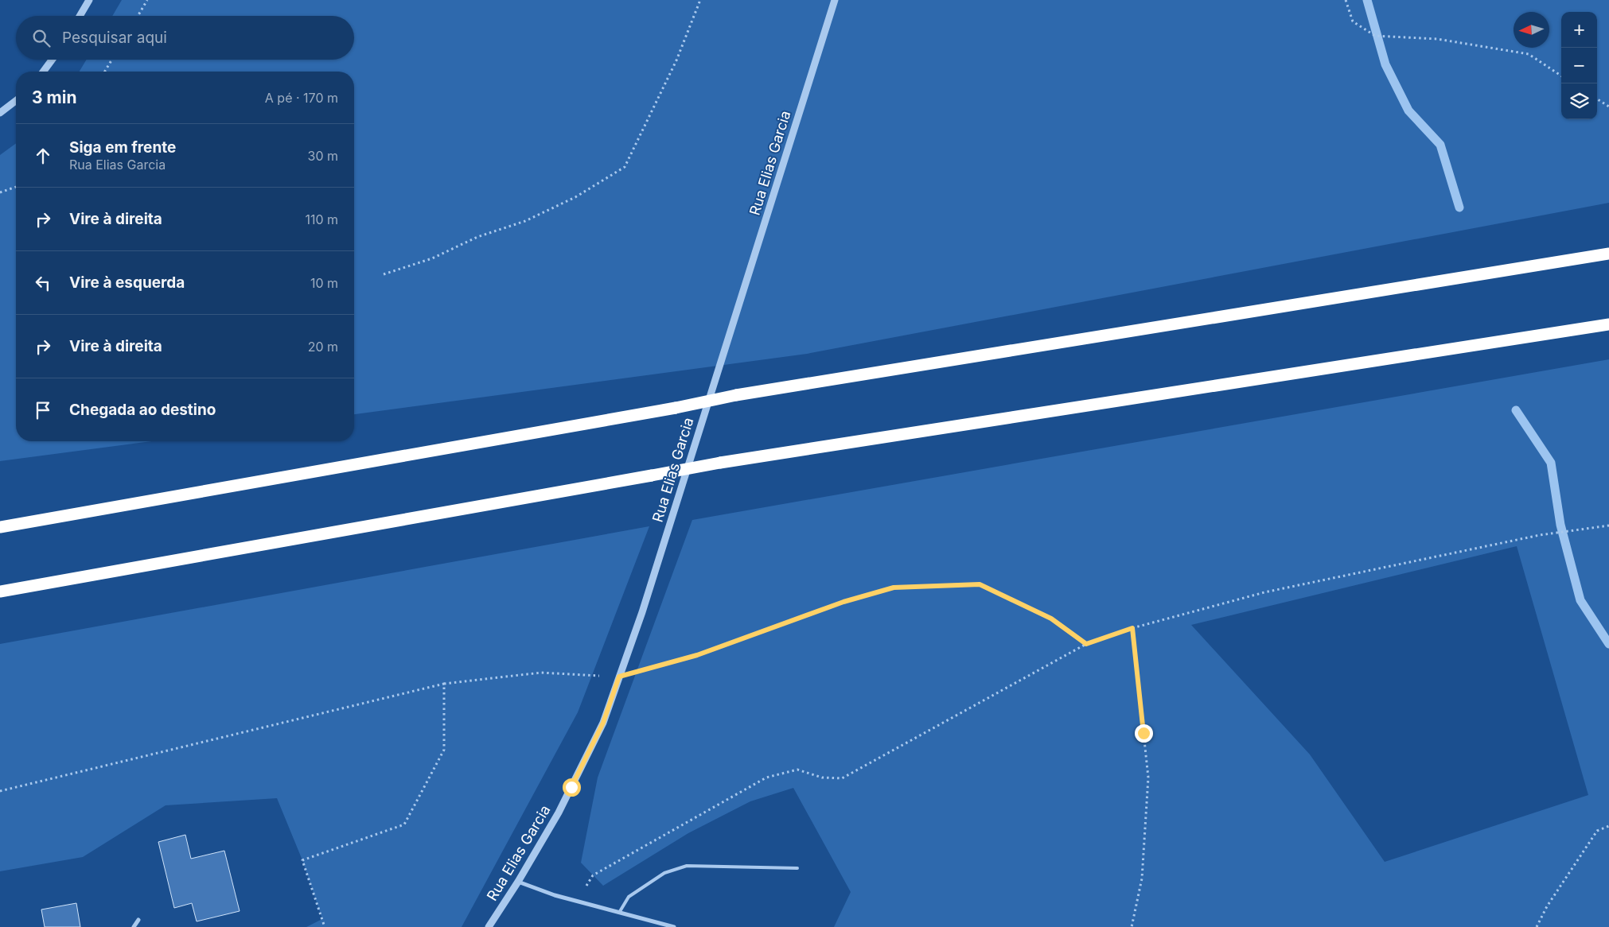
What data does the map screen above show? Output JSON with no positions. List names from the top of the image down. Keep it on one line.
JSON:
{"streets":{"street":["Rua Elias Garcia"]},"north":"left","page":{"map_buttons":["+","−"],"search":"Pesquisar aqui","heading":["3 min","A pé · 170 m"],"list":[["Siga em frente","Rua Elias Garcia","30 m"],["Vire à direita","110 m"],["Vire à esquerda","10 m"],["Vire à direita","20 m"],"Chegada ao destino"]}}
